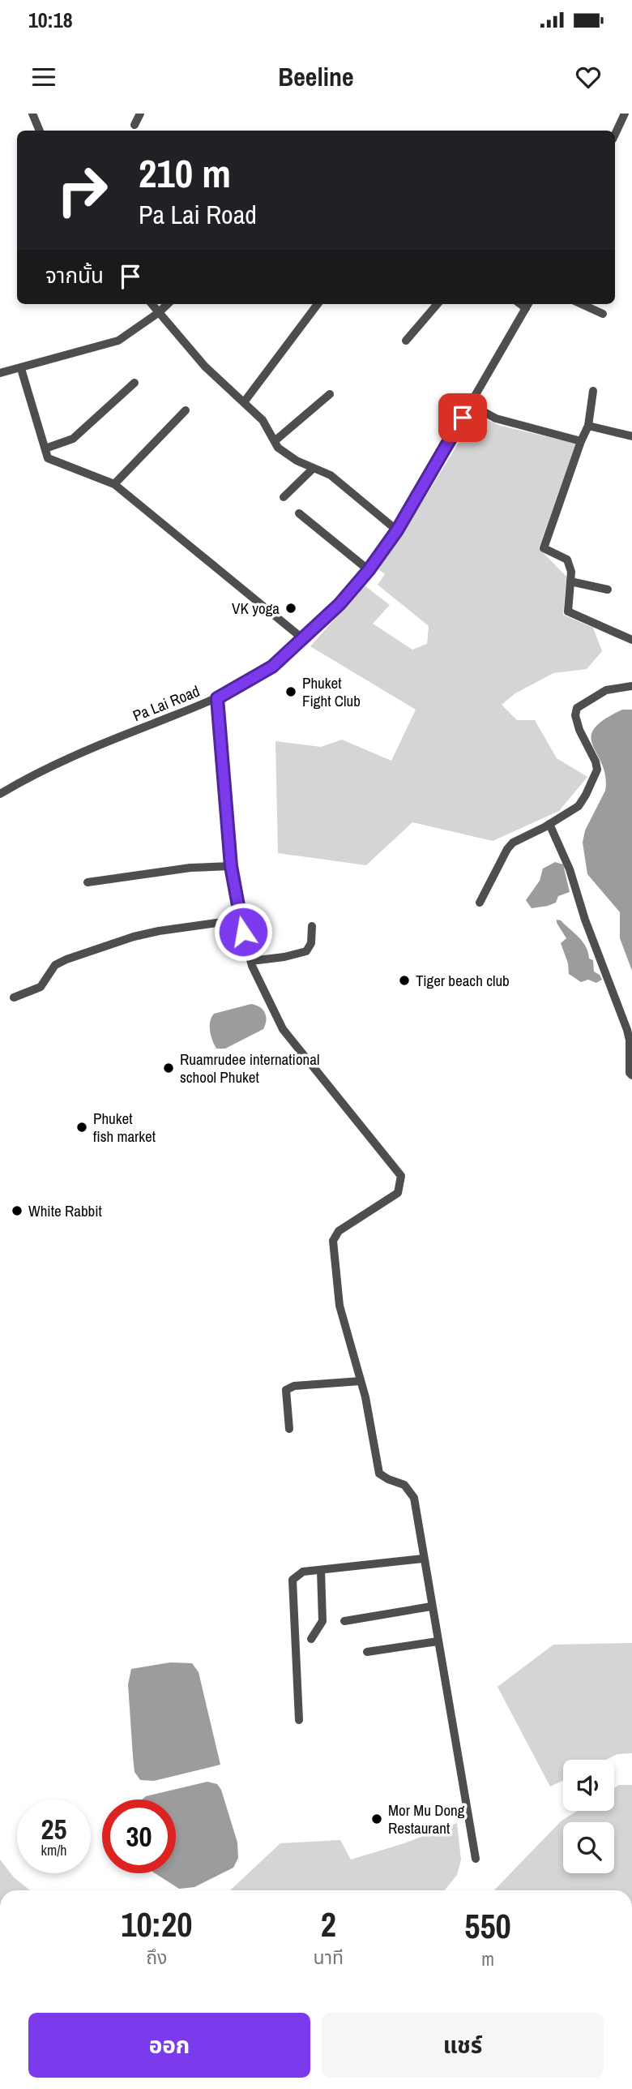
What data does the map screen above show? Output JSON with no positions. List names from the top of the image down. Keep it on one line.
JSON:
{"streets":{"street":["Pa Lai Road"]},"places":["VK yoga","Phuket Fight Club","Tiger beach club","Ruamrudee international school Phuket","Phuket fish market","White Rabbit","Mor Mu Dong Restaurant"],"page":{"status":"10:18","header":"Beeline","turn":["210 m","Pa Lai Road"],"then":"จากนั้น","speed":"25 km/h","limit":"30","eta":["10:20","ถึง","2","นาที","550","m"],"buttons":["ออก","แชร์"]}}
